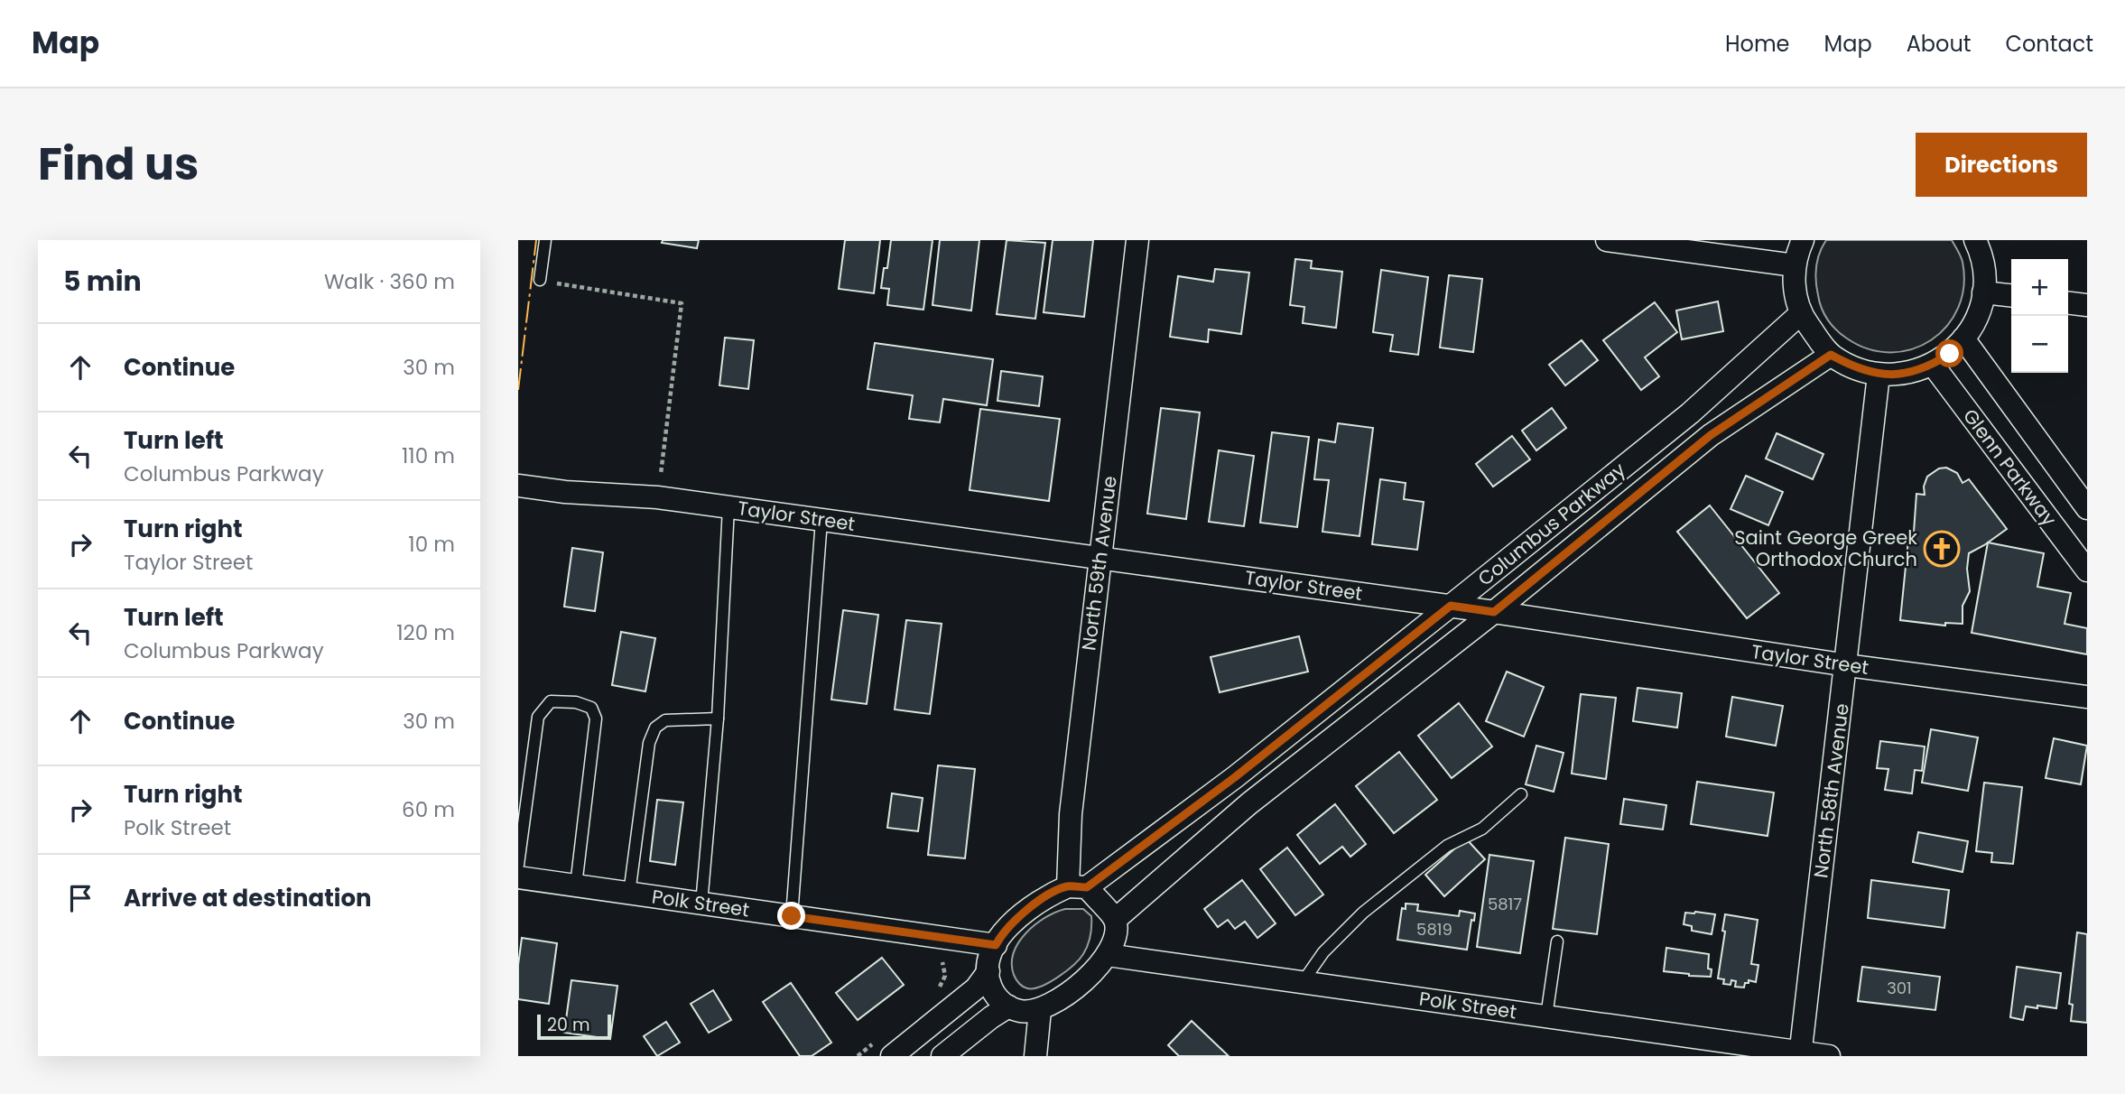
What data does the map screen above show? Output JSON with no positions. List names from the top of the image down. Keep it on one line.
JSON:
{"streets":{"street":["Glenn Parkway","Taylor Street","Columbus Parkway","North 59th Avenue","North 58th Avenue","Polk Street"]},"crossings":[["Taylor Street","Columbus Parkway"],["Taylor Street","North 59th Avenue"],["Taylor Street","North 58th Avenue"],["Columbus Parkway","North 59th Avenue"],["Columbus Parkway","Polk Street"],["North 59th Avenue","Polk Street"],["North 58th Avenue","Polk Street"]],"places":{"church":["Saint George Greek Orthodox Church"]},"house_numbers":["5817","5819","301"],"scale_bar":"20 m","page":{"header":"Map","nav":["Home","Map","About","Contact"],"title":"Find us","buttons":"Directions","heading":["5 min","Walk · 360 m"],"map_buttons":["+","−"],"list":[["Continue","30 m"],["Turn left","Columbus Parkway","110 m"],["Turn right","Taylor Street","10 m"],["Turn left","Columbus Parkway","120 m"],["Continue","30 m"],["Turn right","Polk Street","60 m"],"Arrive at destination"],"scale":"20 m"}}
